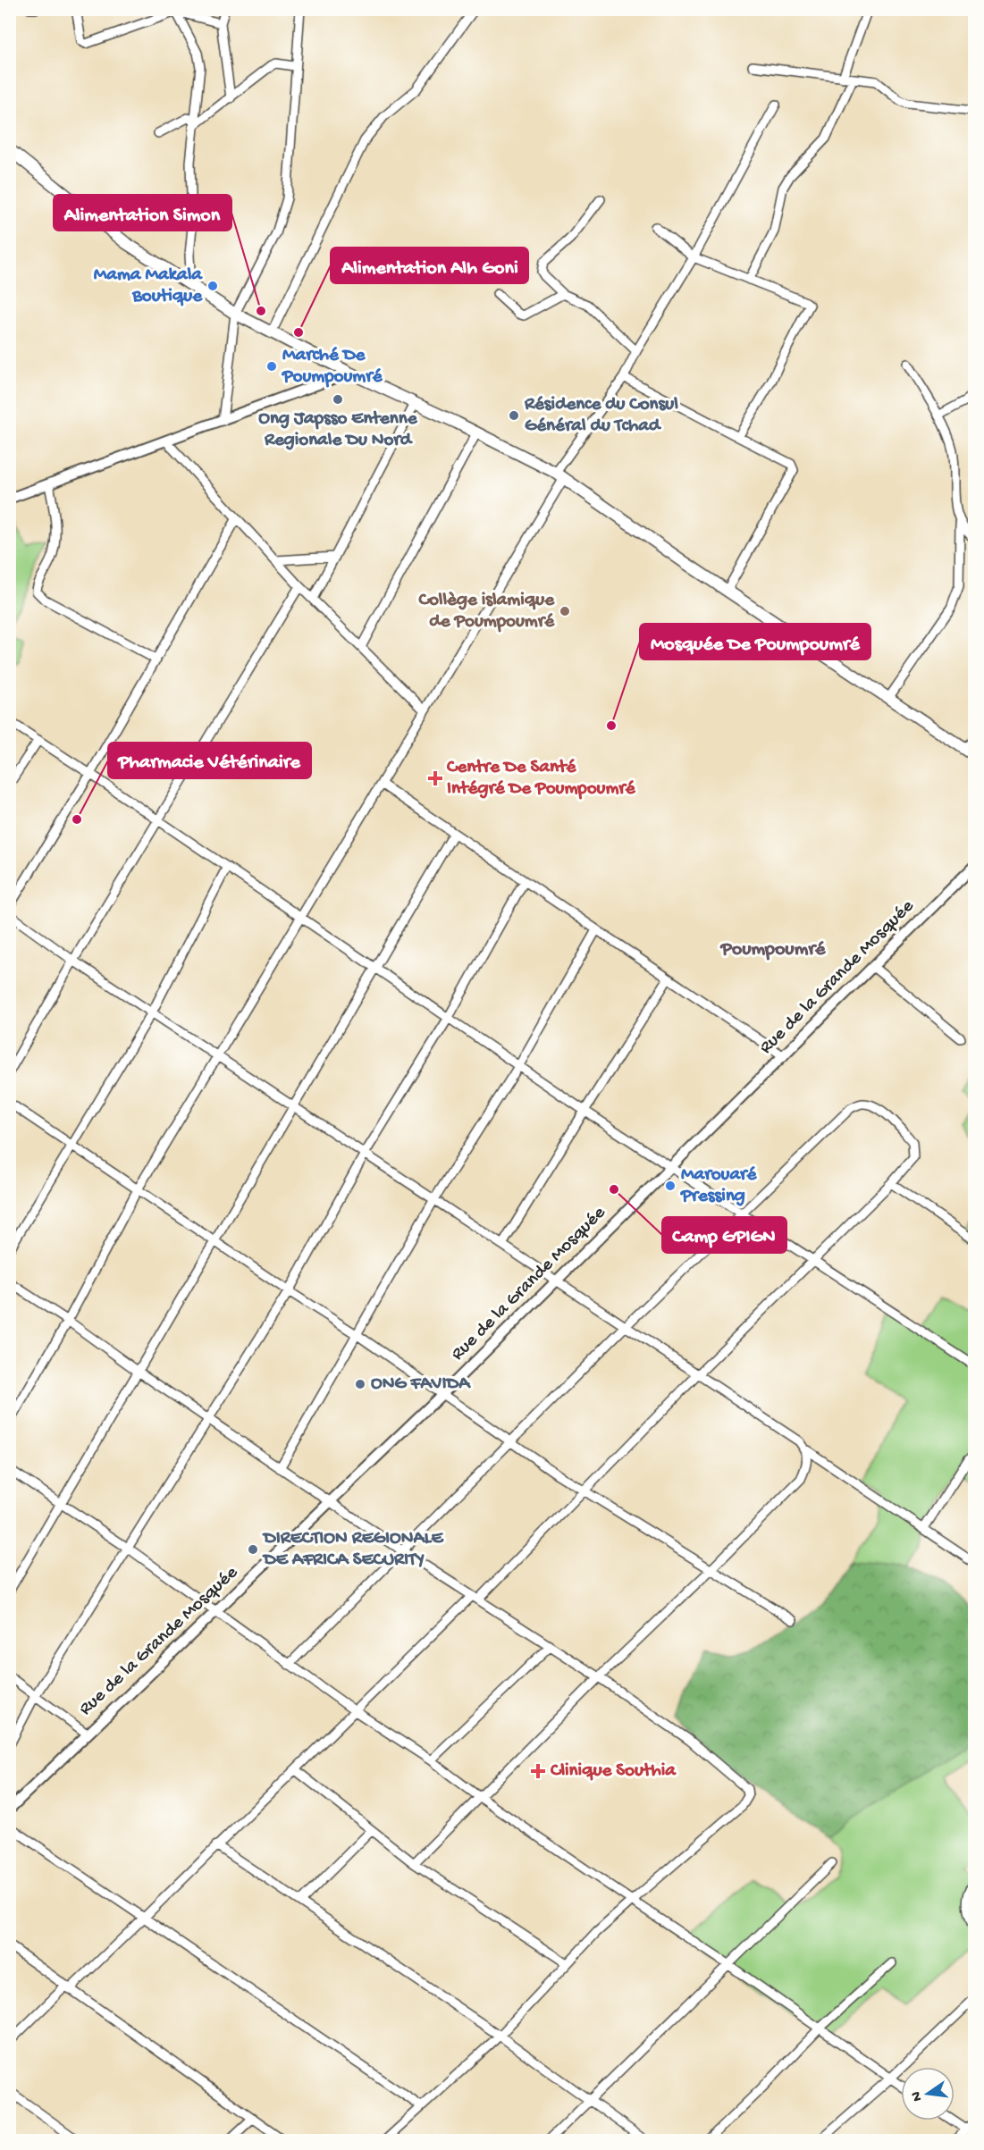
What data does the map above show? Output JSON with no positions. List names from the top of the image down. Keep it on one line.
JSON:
{"streets":{"street":["Rue de la Grande Mosquée"]},"districts":["Poumpoumré"],"places":{"other":["Mama Makala Boutique","Alimentation Simon","Alimentation Alh Goni","Marché De Poumpoumré","Ong Japsso Entenne Regionale Du Nord","Résidence du Consul Général du Tchad","Collège islamique de Poumpoumré","Mosquée De Poumpoumré","Pharmacie Vétérinaire","Marouaré Pressing","Camp GPIGN","ONG FAVIDA","DIRECTION REGIONALE DE AFRICA SECURITY"],"health":["Centre De Santé Intégré De Poumpoumré","Clinique Southia"]},"north":"left"}
